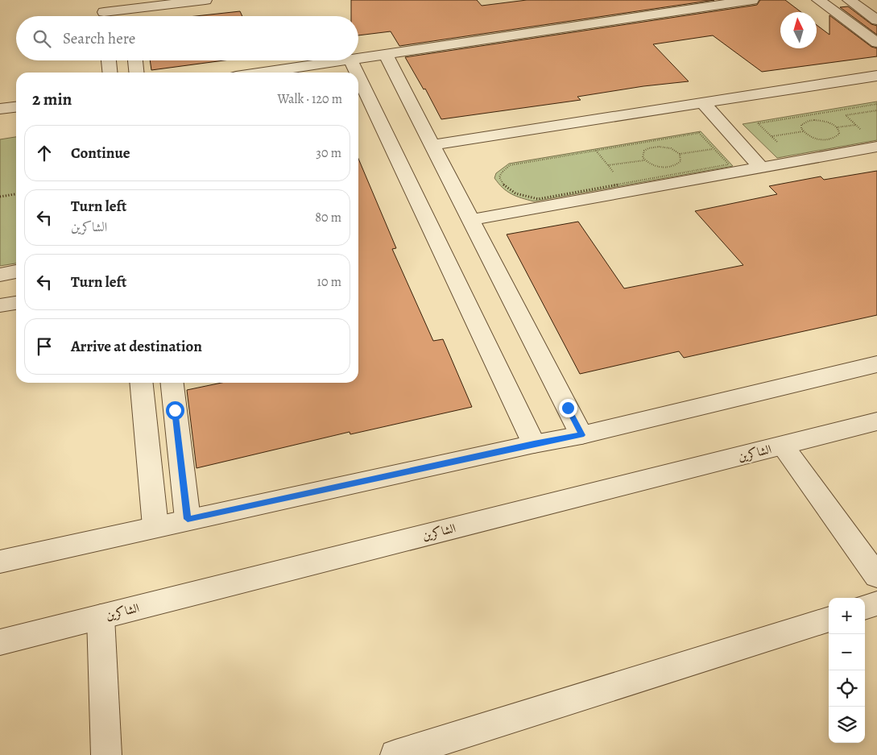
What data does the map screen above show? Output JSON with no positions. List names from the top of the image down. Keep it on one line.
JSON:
{"streets":{"street":["الشاكرين"]},"north":"top","page":{"search":"Search here","heading":["2 min","Walk · 120 m"],"list":[["Continue","30 m"],["Turn left","الشاكرين","80 m"],["Turn left","10 m"],"Arrive at destination"],"map_buttons":["+","−"]}}
